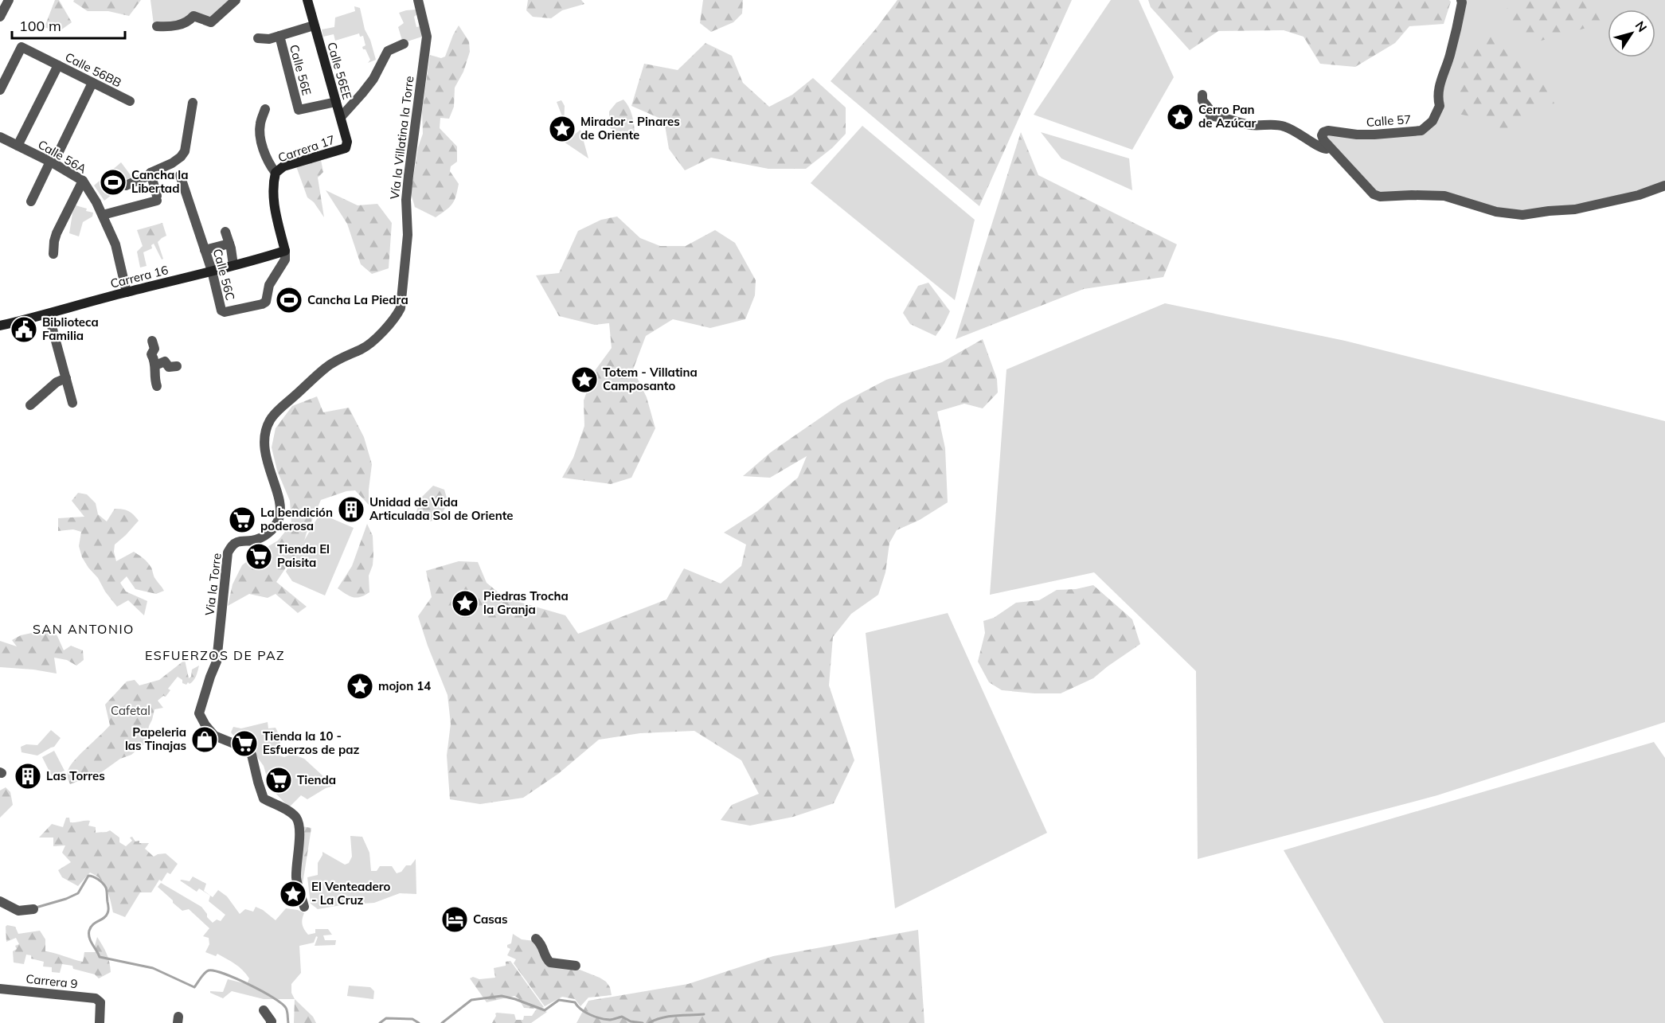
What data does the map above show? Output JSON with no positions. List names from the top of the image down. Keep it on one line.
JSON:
{"streets":{"street":["Calle 56BB","Calle 56E","Calle 56EE","Calle 57","Vía la Villatina la Torre","Carrera 17","Calle 56A","Calle 56C","Carrera 16","Via la Torre","Carrera 9"]},"crossings":[["Calle 56E","Calle 56EE"],["Calle 56EE","Carrera 17"],["Vía la Villatina la Torre","Via la Torre"],["Calle 56A","Carrera 16"],["Calle 56C","Carrera 16"]],"districts":["SAN ANTONIO","ESFUERZOS DE PAZ"],"parks":["Cafetal"],"places":{"place":["Cerro Pan de Azúcar","Mirador - Pinares de Oriente","Totem - Villatina Camposanto","Piedras Trocha la Granja","mojon 14","El Venteadero - La Cruz"],"sports":["Cancha la Libertad","Cancha La Piedra"],"public building":["Biblioteca Familia"],"building":["Unidad de Vida Articulada Sol de Oriente","Las Torres"],"supermarket":["La bendición poderosa","Tienda El Paisita","Tienda la 10 - Esfuerzos de paz","Tienda"],"shop":["Papeleria las Tinajas"],"hotel":["Casas"]},"scale_bar":"100 m","north":"top right"}
